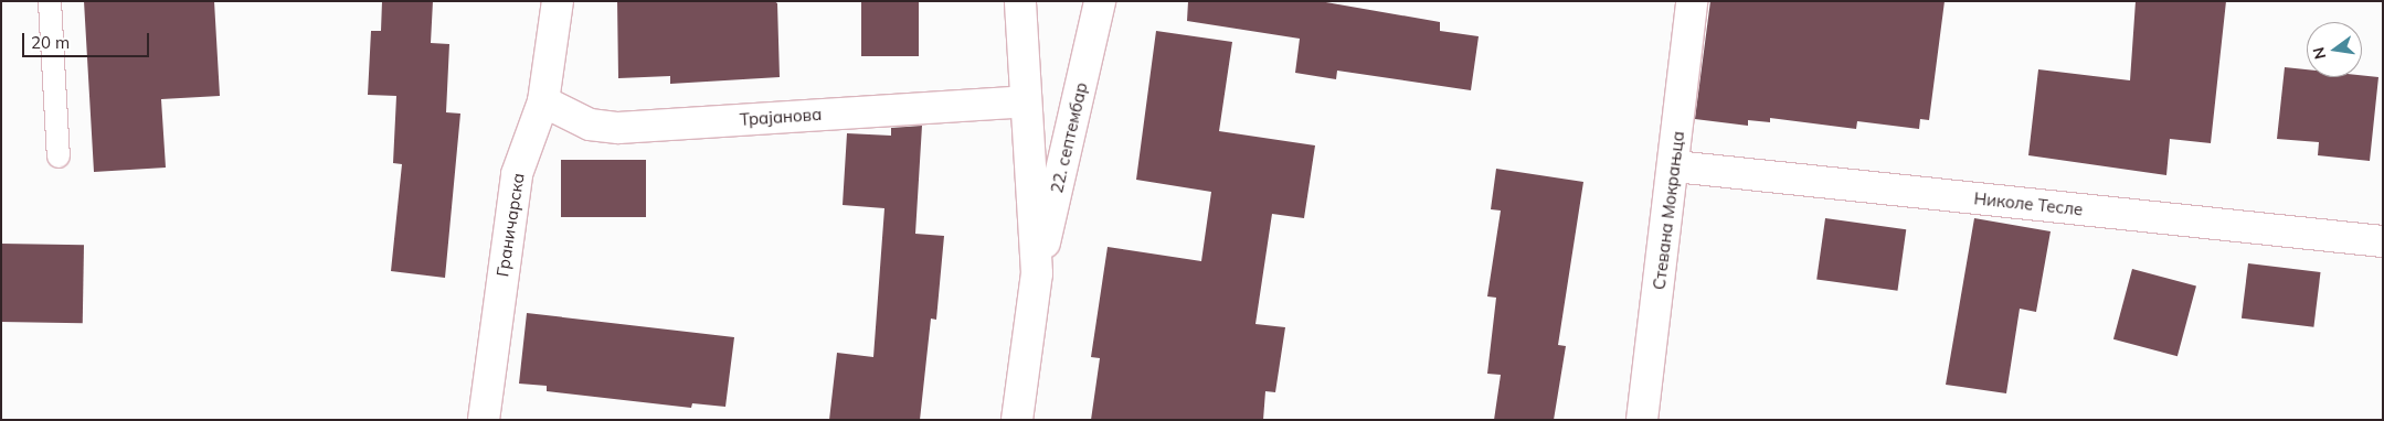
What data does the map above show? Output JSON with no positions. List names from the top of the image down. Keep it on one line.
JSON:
{"streets":{"street":["Трајанова","22. септембар","Николе Тесле","Стевана Мокрањца","Граничарска"]},"crossings":[["Трајанова","22. септембар"],["Трајанова","Граничарска"],["Николе Тесле","Стевана Мокрањца"]],"scale_bar":"20 m","north":"left"}
